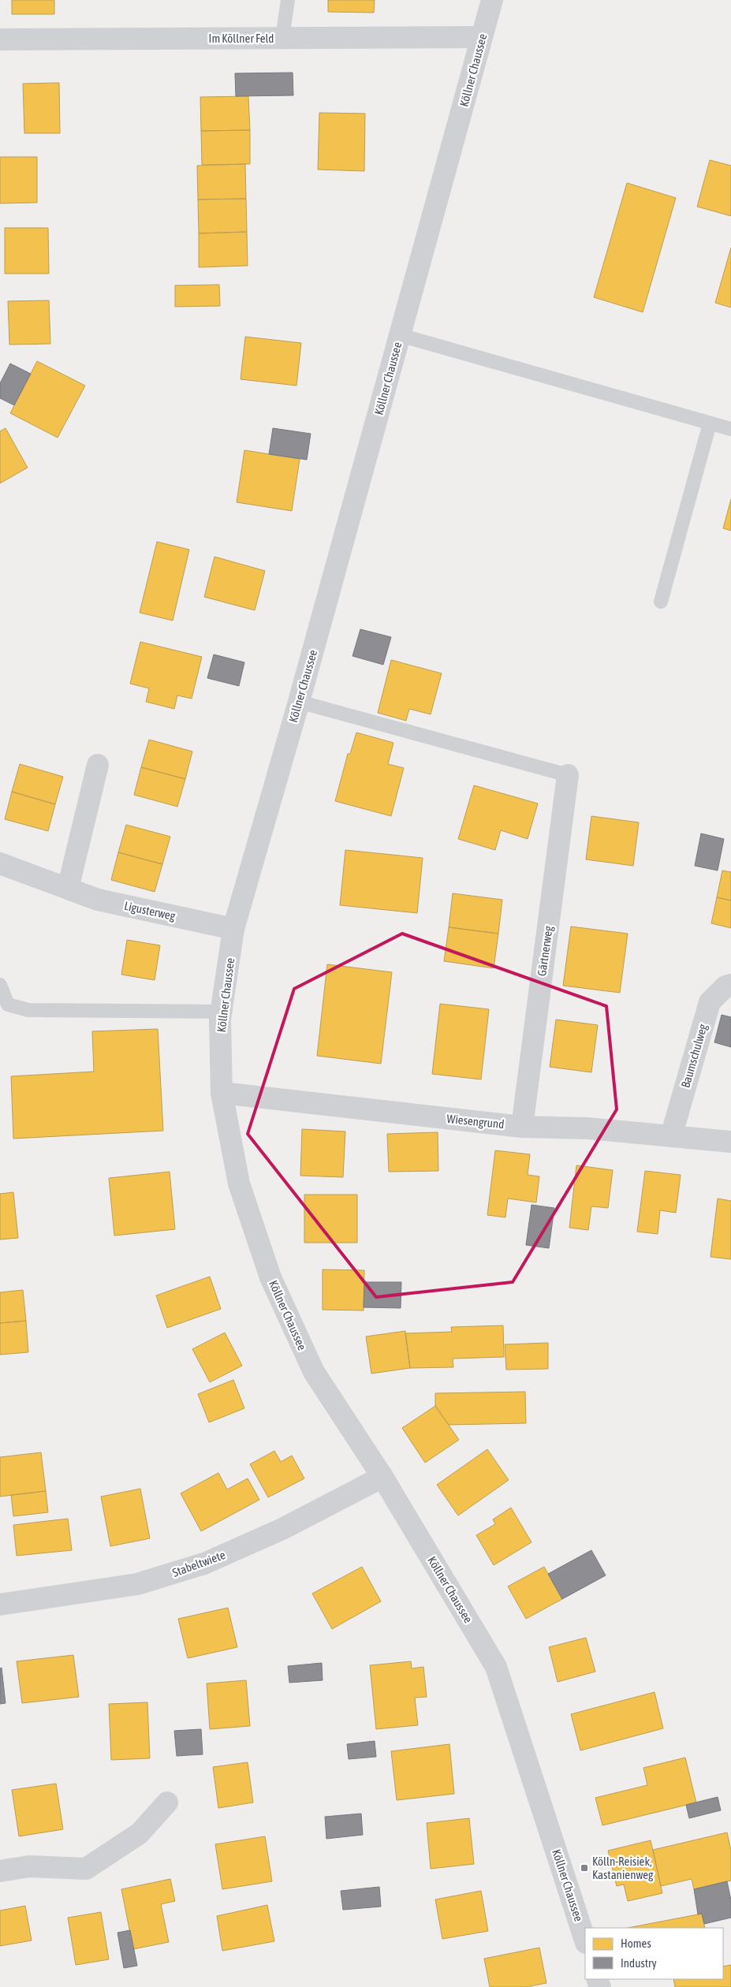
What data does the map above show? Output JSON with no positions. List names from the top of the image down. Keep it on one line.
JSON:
{"streets":{"street":["Im Köllner Feld","Köllner Chaussee","Ligusterweg","Gärtnerweg","Baumschulweg","Wiesengrund","Stabeltwiete"]},"crossings":[["Im Köllner Feld","Köllner Chaussee"],["Köllner Chaussee","Ligusterweg"],["Köllner Chaussee","Wiesengrund"],["Köllner Chaussee","Stabeltwiete"],["Gärtnerweg","Wiesengrund"],["Baumschulweg","Wiesengrund"]],"places":{"transit":["Kölln-Reisiek, Kastanienweg"]},"legend":["Homes","Industry"]}
